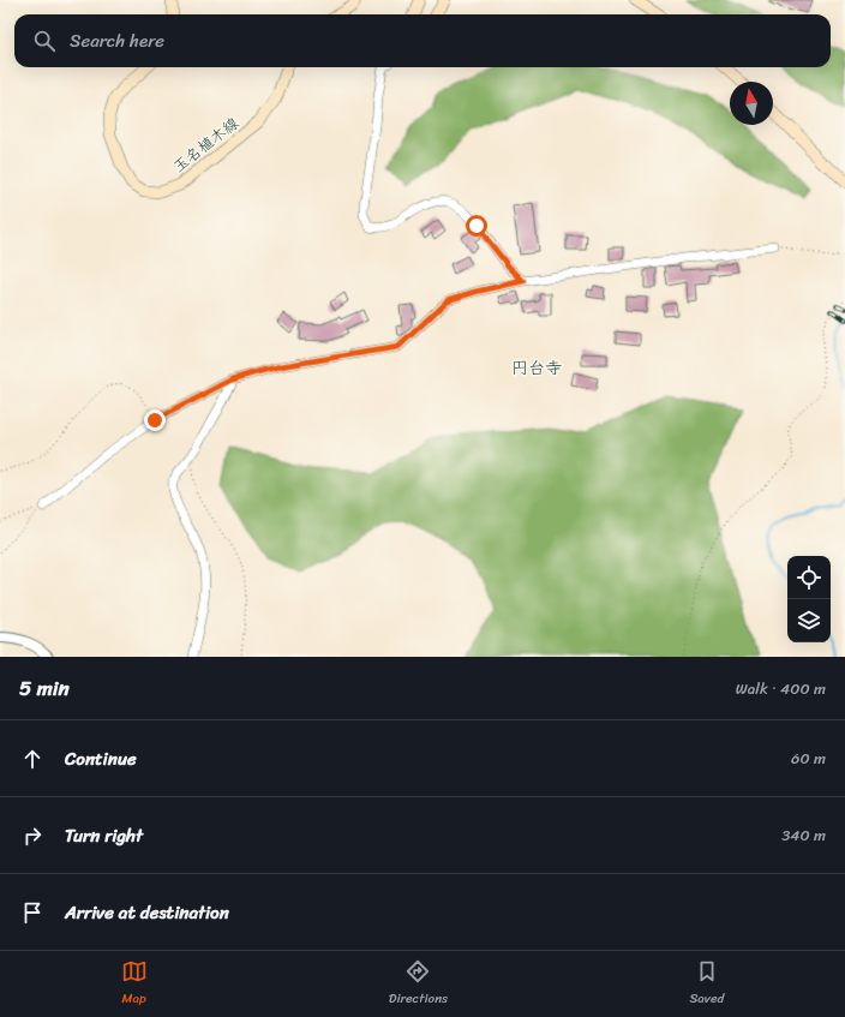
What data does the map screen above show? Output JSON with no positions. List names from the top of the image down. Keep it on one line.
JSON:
{"streets":{"main road":["玉名植木線"]},"districts":["円台寺"],"north":"top","page":{"search":"Search here","heading":["5 min","Walk · 400 m"],"list":[["Continue","60 m"],["Turn right","340 m"],"Arrive at destination"],"nav":["Map","Directions","Saved"]}}
